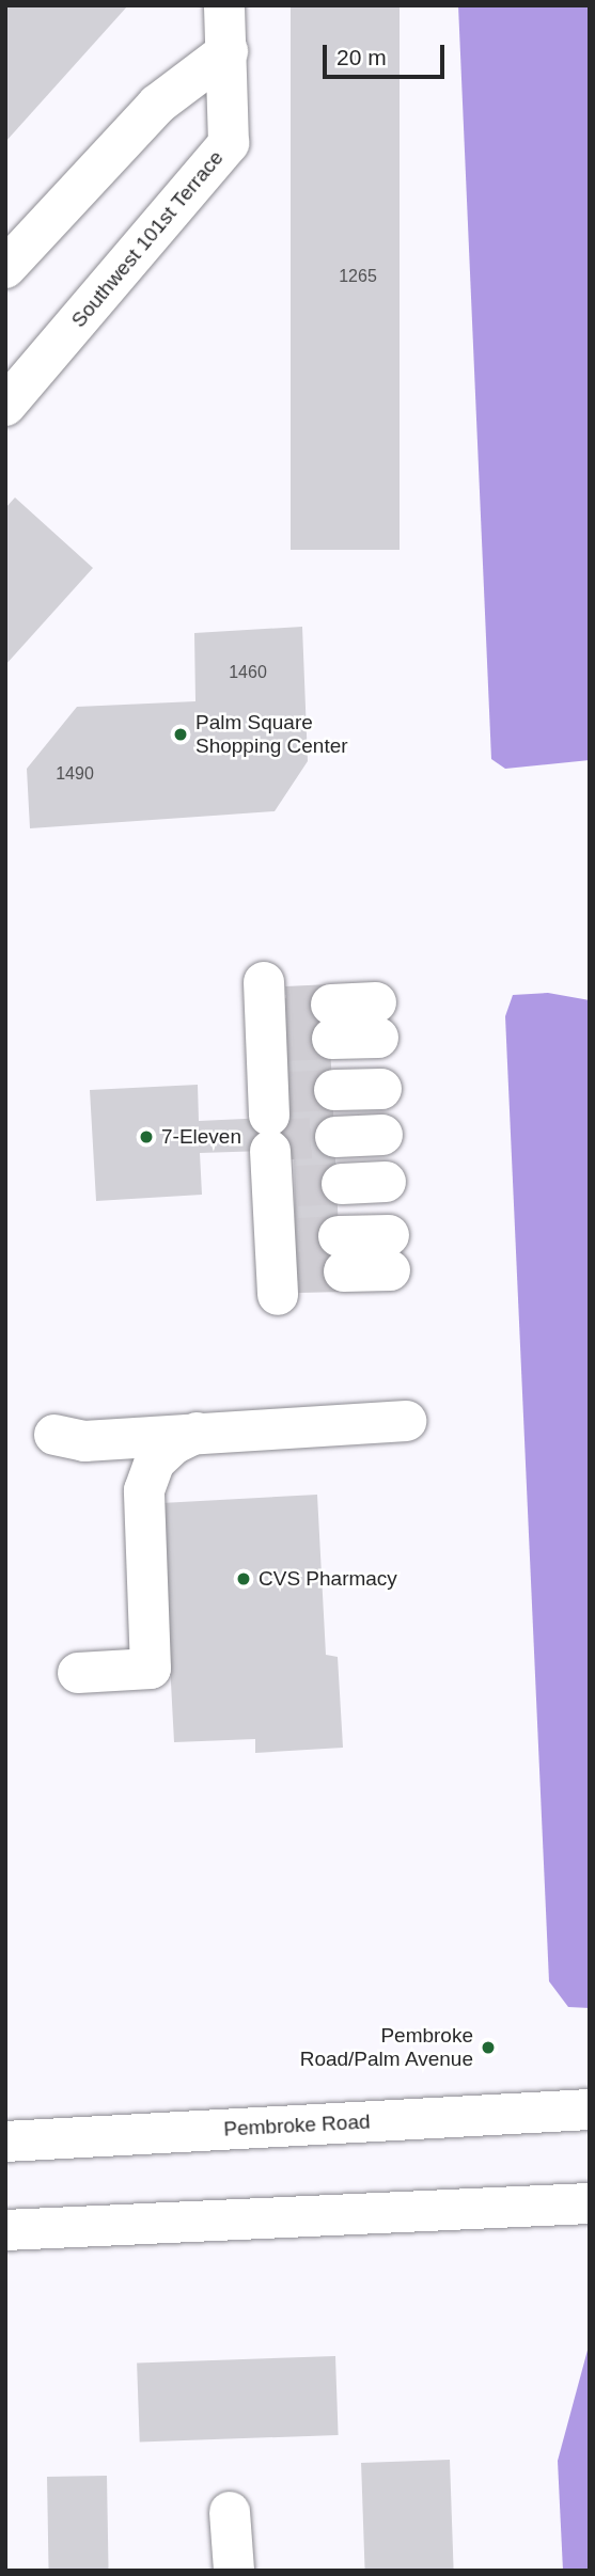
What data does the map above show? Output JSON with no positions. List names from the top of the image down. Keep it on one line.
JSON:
{"streets":{"main road":["Southwest 101st Terrace","Pembroke Road"]},"places":["Palm Square Shopping Center","7-Eleven","CVS Pharmacy","Pembroke Road/Palm Avenue"],"house_numbers":["1265","1460","1490"],"scale_bar":"20 m"}
